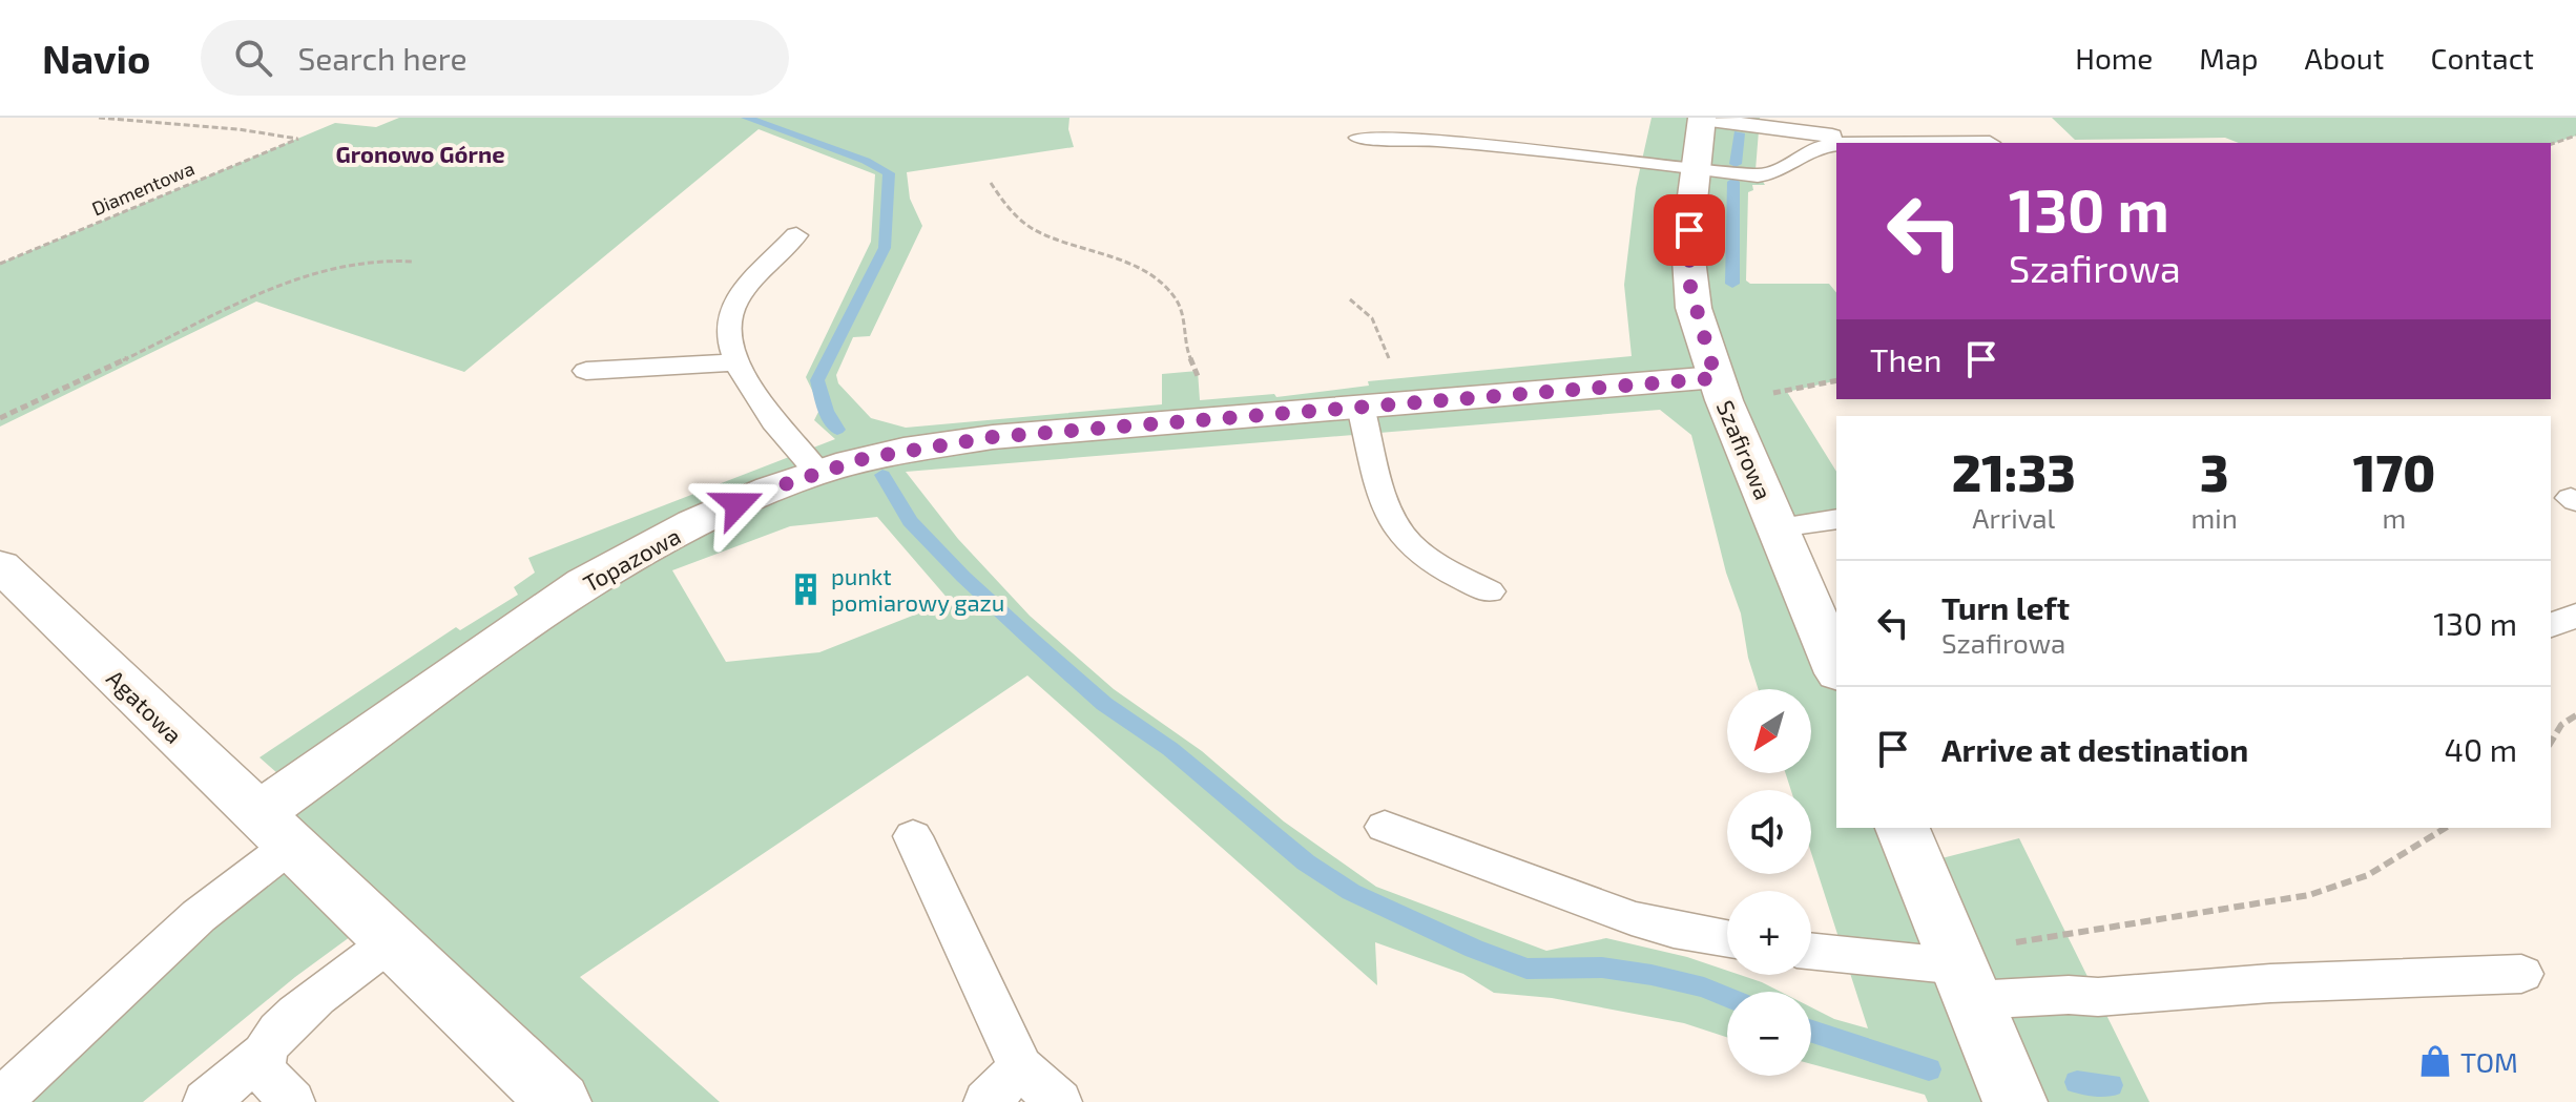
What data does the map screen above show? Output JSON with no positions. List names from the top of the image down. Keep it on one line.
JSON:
{"streets":{"street":["Szafirowa","Topazowa","Agatowa"],"path":["Diamentowa"]},"crossings":[["Szafirowa","Topazowa"],["Topazowa","Agatowa"]],"districts":["Gronowo Górne"],"places":{"building":["punkt pomiarowy gazu"],"shop":["TOM"]},"north":"bottom left","page":{"header":"Navio","search":"Search here","nav":["Home","Map","About","Contact"],"turn":["130 m","Szafirowa"],"then":"Then","eta":["21:33","Arrival","3","min","170","m"],"list":[{"name":"Turn left","note":"Szafirowa","value":"130 m"},{"name":"Arrive at destination","value":"40 m"}],"map_buttons":["+","−"]}}
